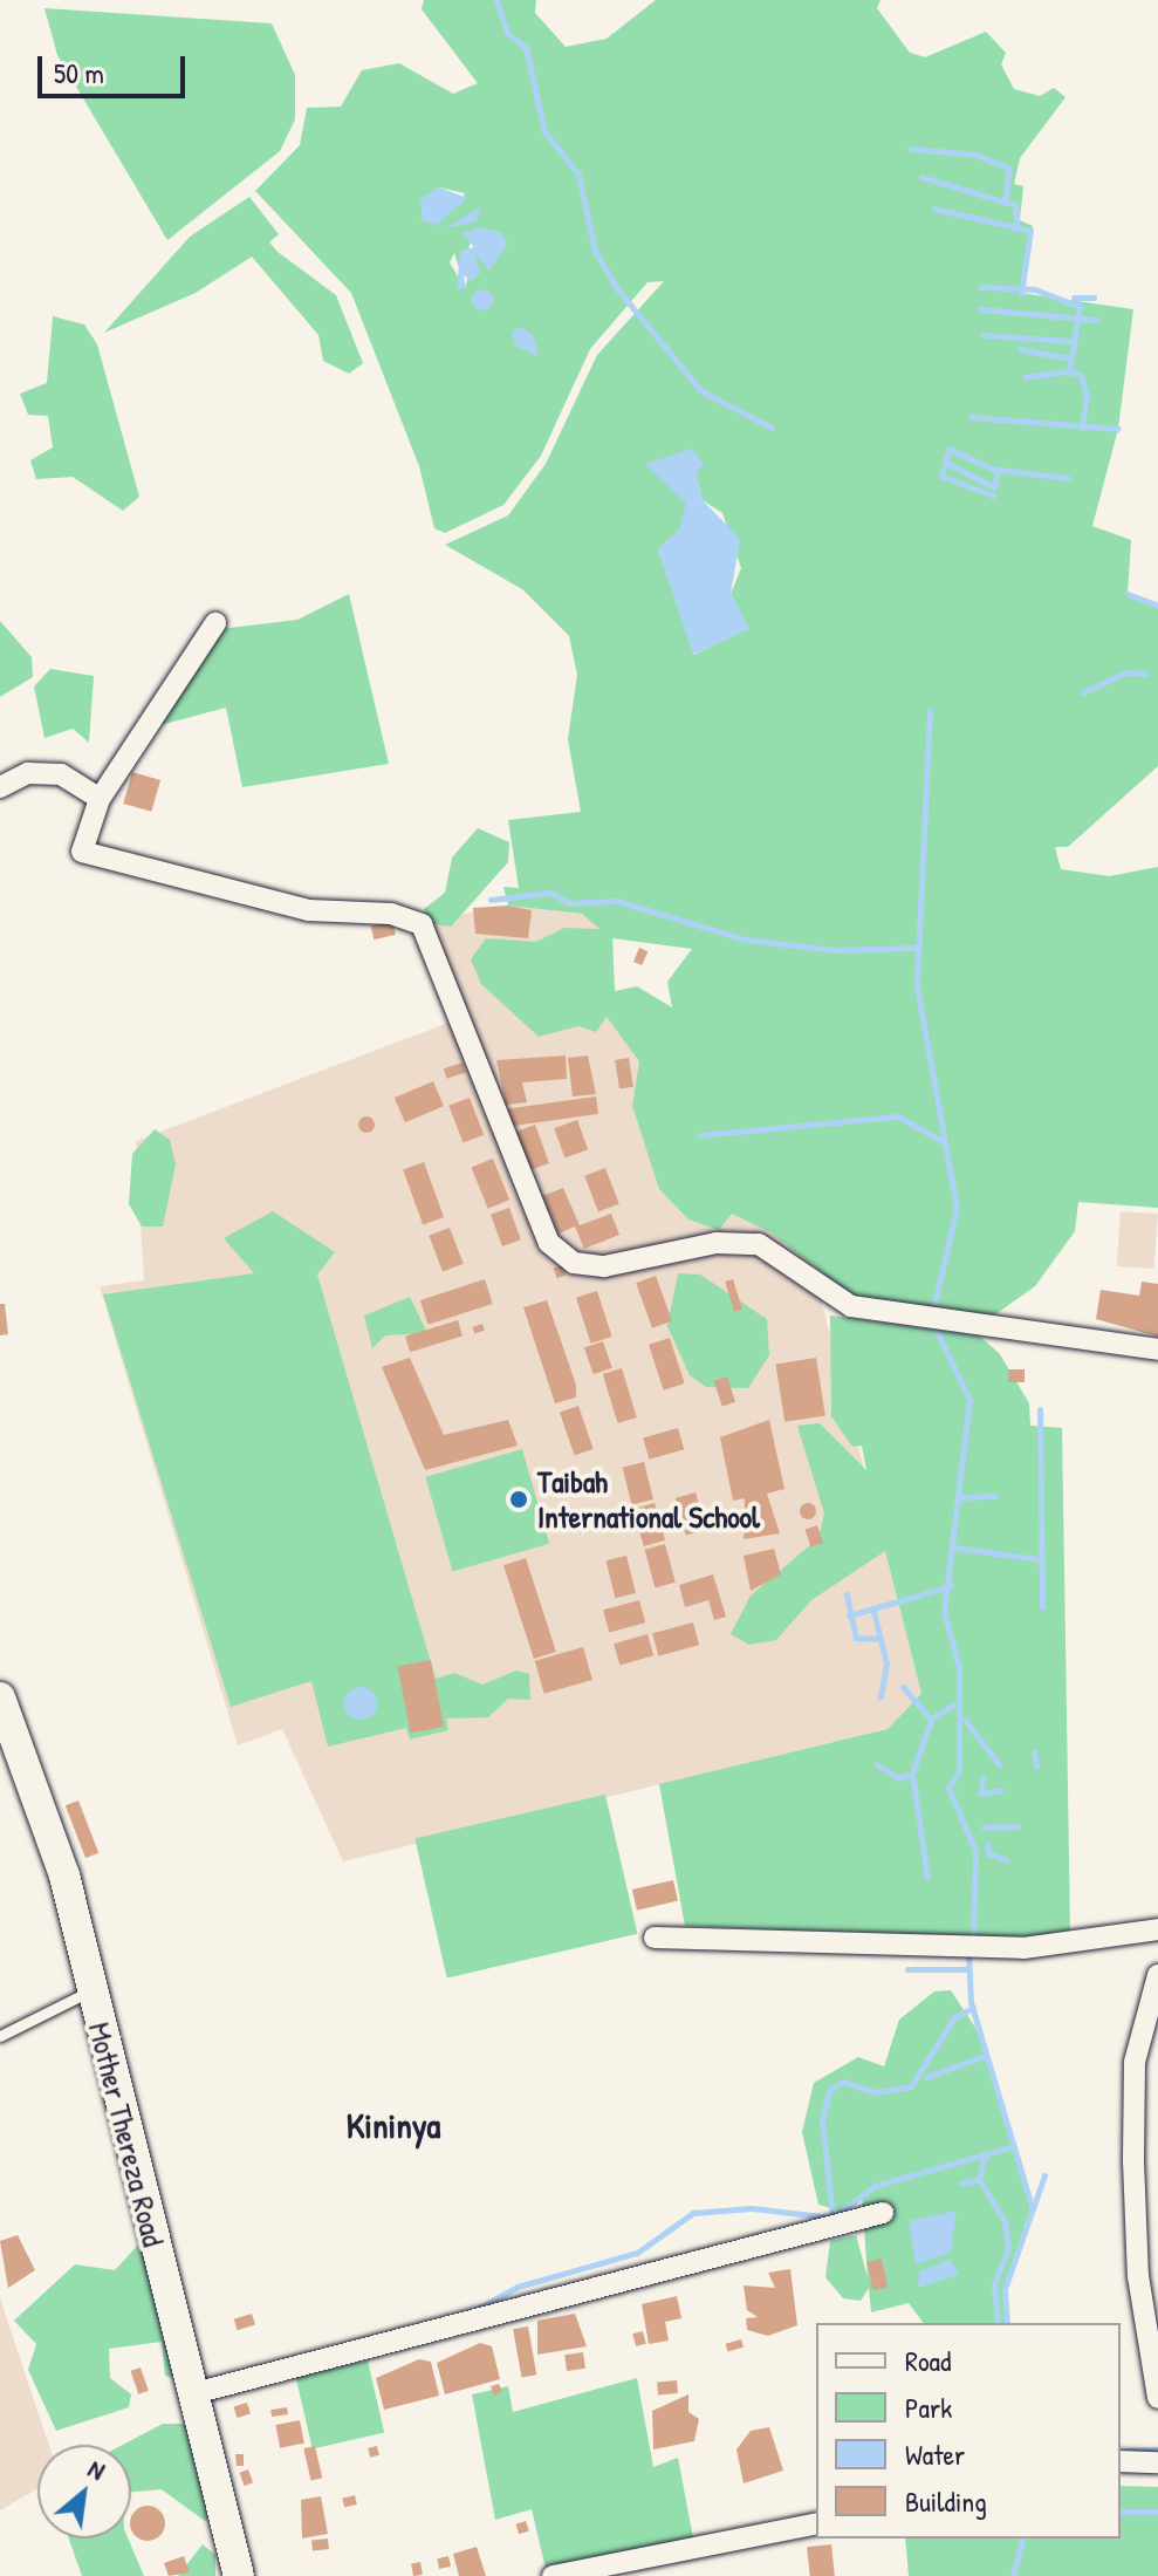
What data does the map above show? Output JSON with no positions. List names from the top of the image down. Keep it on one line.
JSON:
{"streets":{"street":["Mother Thereza Road"]},"districts":["Kininya"],"places":["Taibah International School"],"legend":["Road","Park","Water","Building"],"scale_bar":"50 m","north":"top right"}
